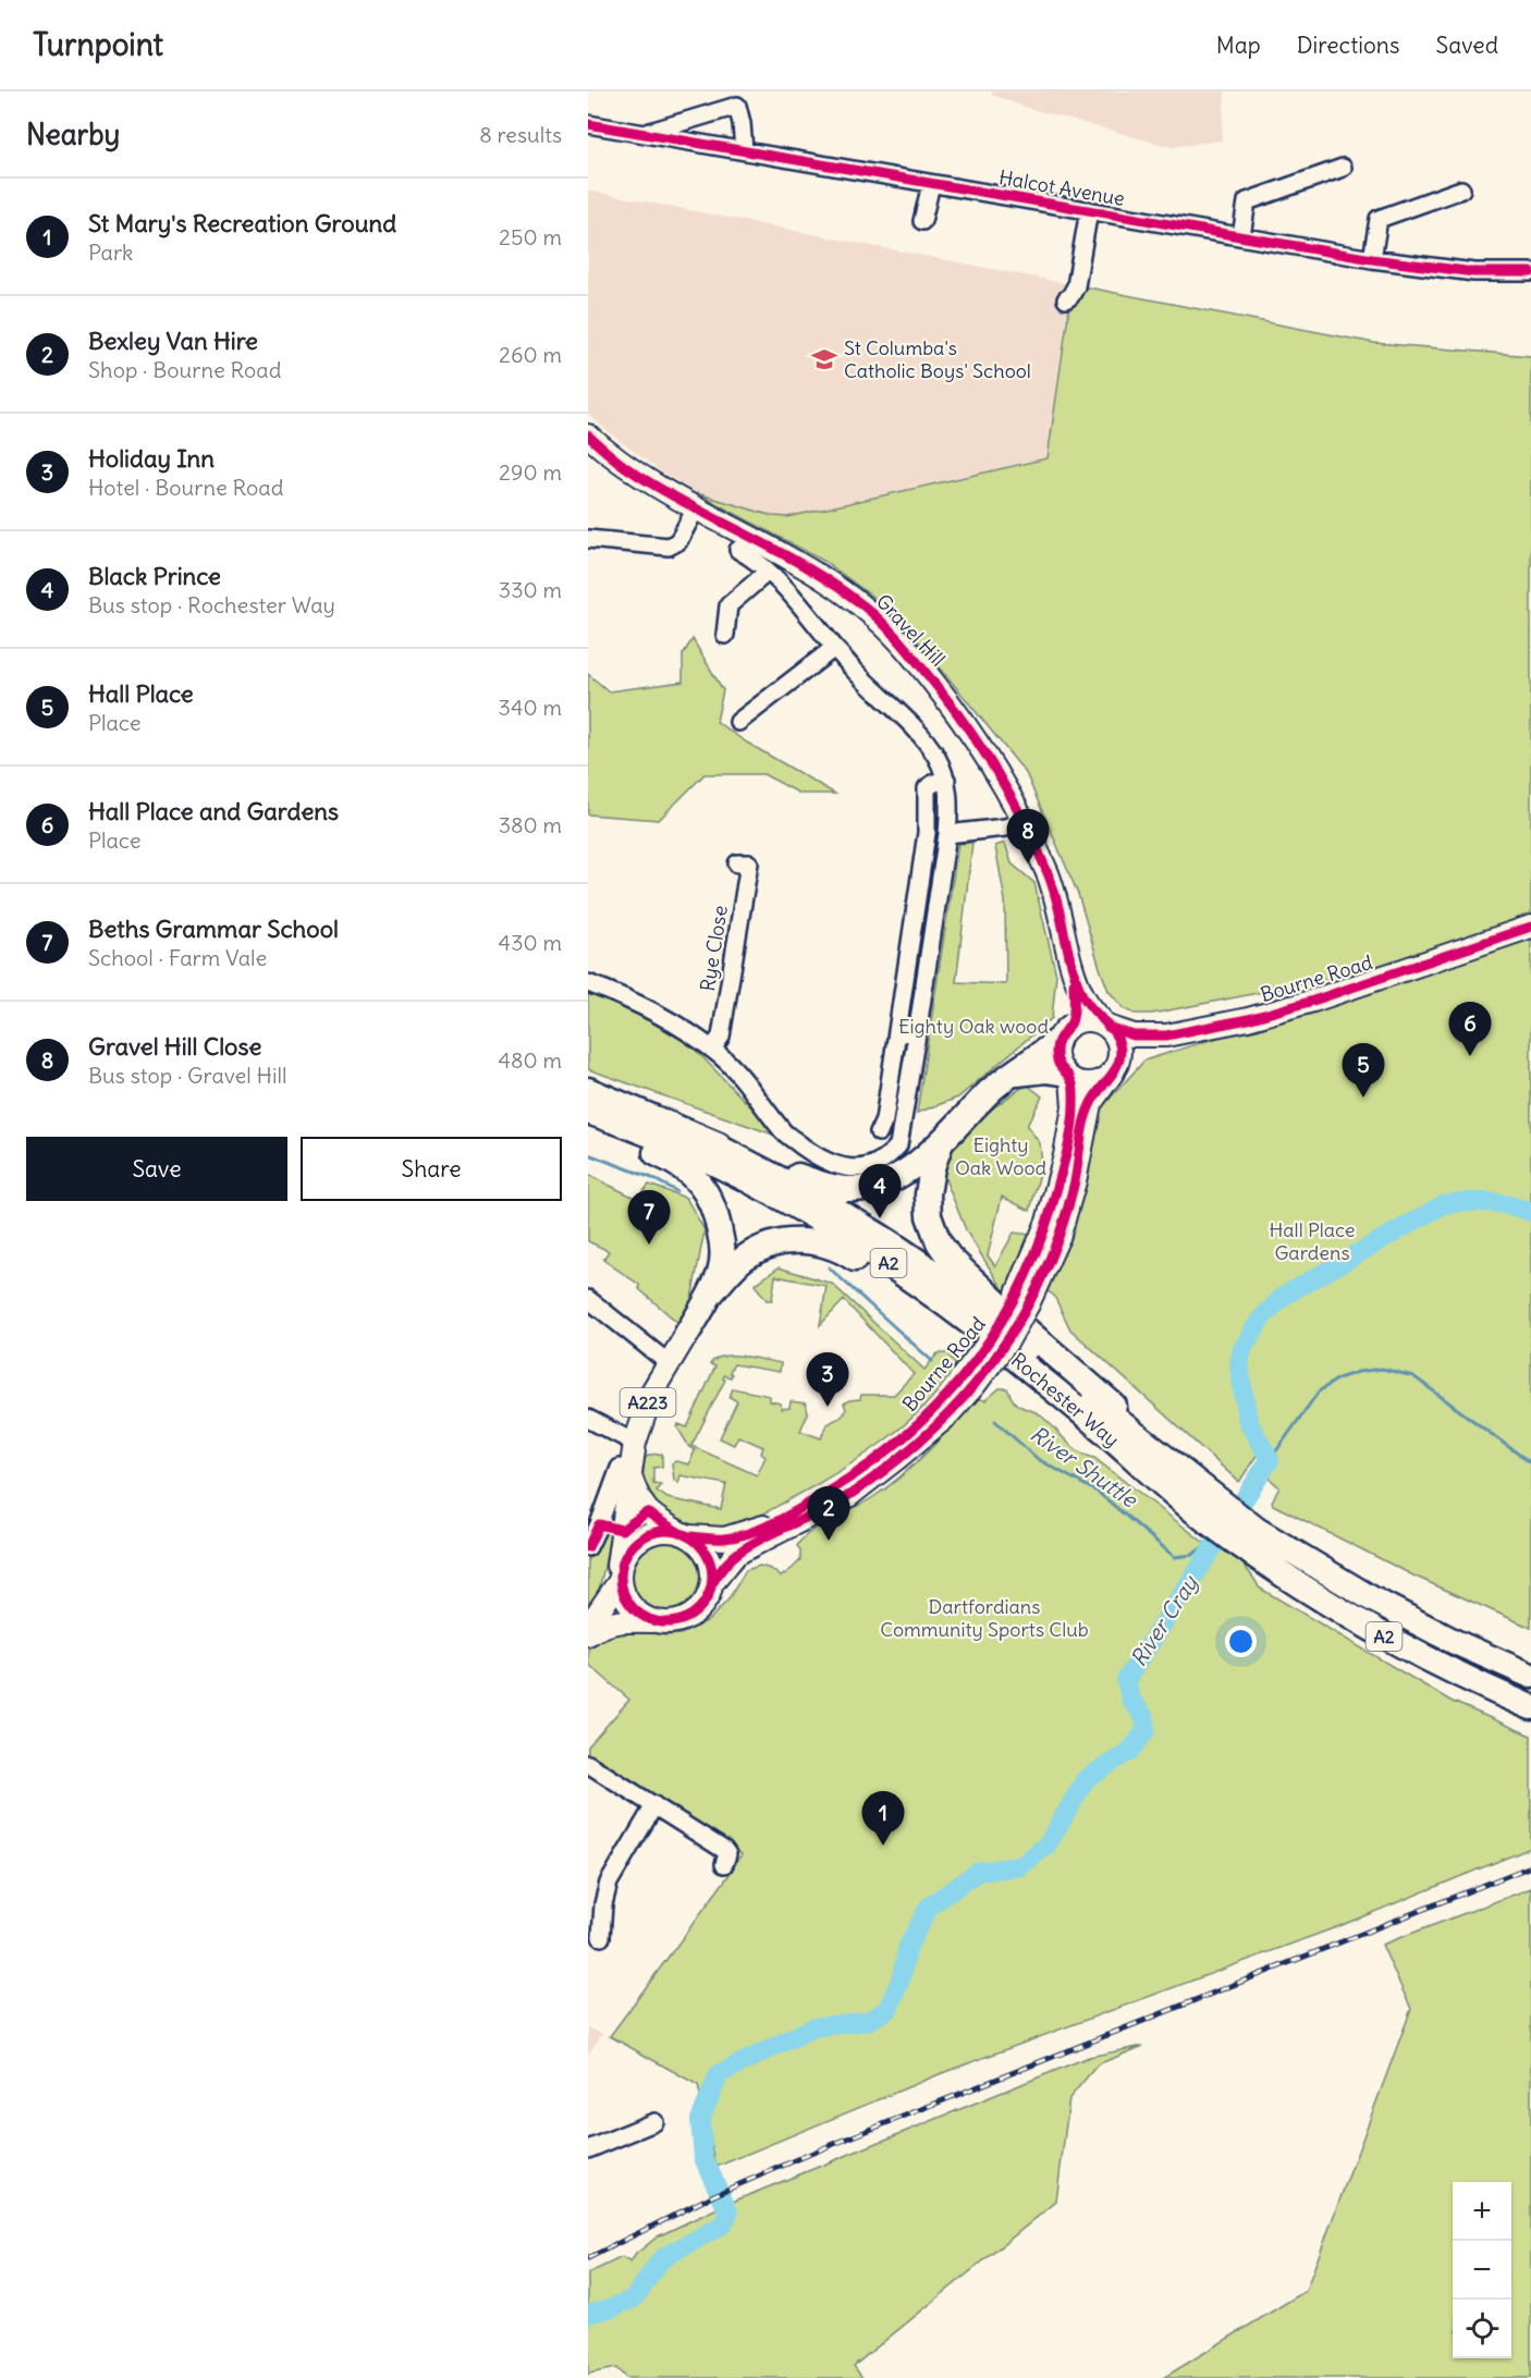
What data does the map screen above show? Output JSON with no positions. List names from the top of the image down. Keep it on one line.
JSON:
{"streets":{"highway":["A2","Rochester Way","A223"],"main road":["Gravel Hill","Bourne Road"],"street":["Halcot Avenue","Rye Close"]},"crossings":[["Gravel Hill","Bourne Road"],["Bourne Road","A223"],["A2","Rochester Way"]],"water":["River Shuttle","River Cray"],"parks":["Eighty Oak wood","Eighty Oak Wood","Hall Place Gardens","Dartfordians Community Sports Club"],"places":{"school or university":["St Columba's Catholic Boys' School"]},"page":{"header":"Turnpoint","nav":["Map","Directions","Saved"],"heading":["Nearby","8 results"],"list":[{"mark":"1","name":"St Mary's Recreation Ground","note":"Park","value":"250 m"},{"mark":"2","name":"Bexley Van Hire","note":"Shop · Bourne Road","value":"260 m"},{"mark":"3","name":"Holiday Inn","note":"Hotel · Bourne Road","value":"290 m"},{"mark":"4","name":"Black Prince","note":"Bus stop · Rochester Way","value":"330 m"},{"mark":"5","name":"Hall Place","note":"Place","value":"340 m"},{"mark":"6","name":"Hall Place and Gardens","note":"Place","value":"380 m"},{"mark":"7","name":"Beths Grammar School","note":"School · Farm Vale","value":"430 m"},{"mark":"8","name":"Gravel Hill Close","note":"Bus stop · Gravel Hill","value":"480 m"}],"pins":["8","6","5","4","7","3","2","1"],"buttons":["Save","Share"],"map_buttons":["+","−"]}}
